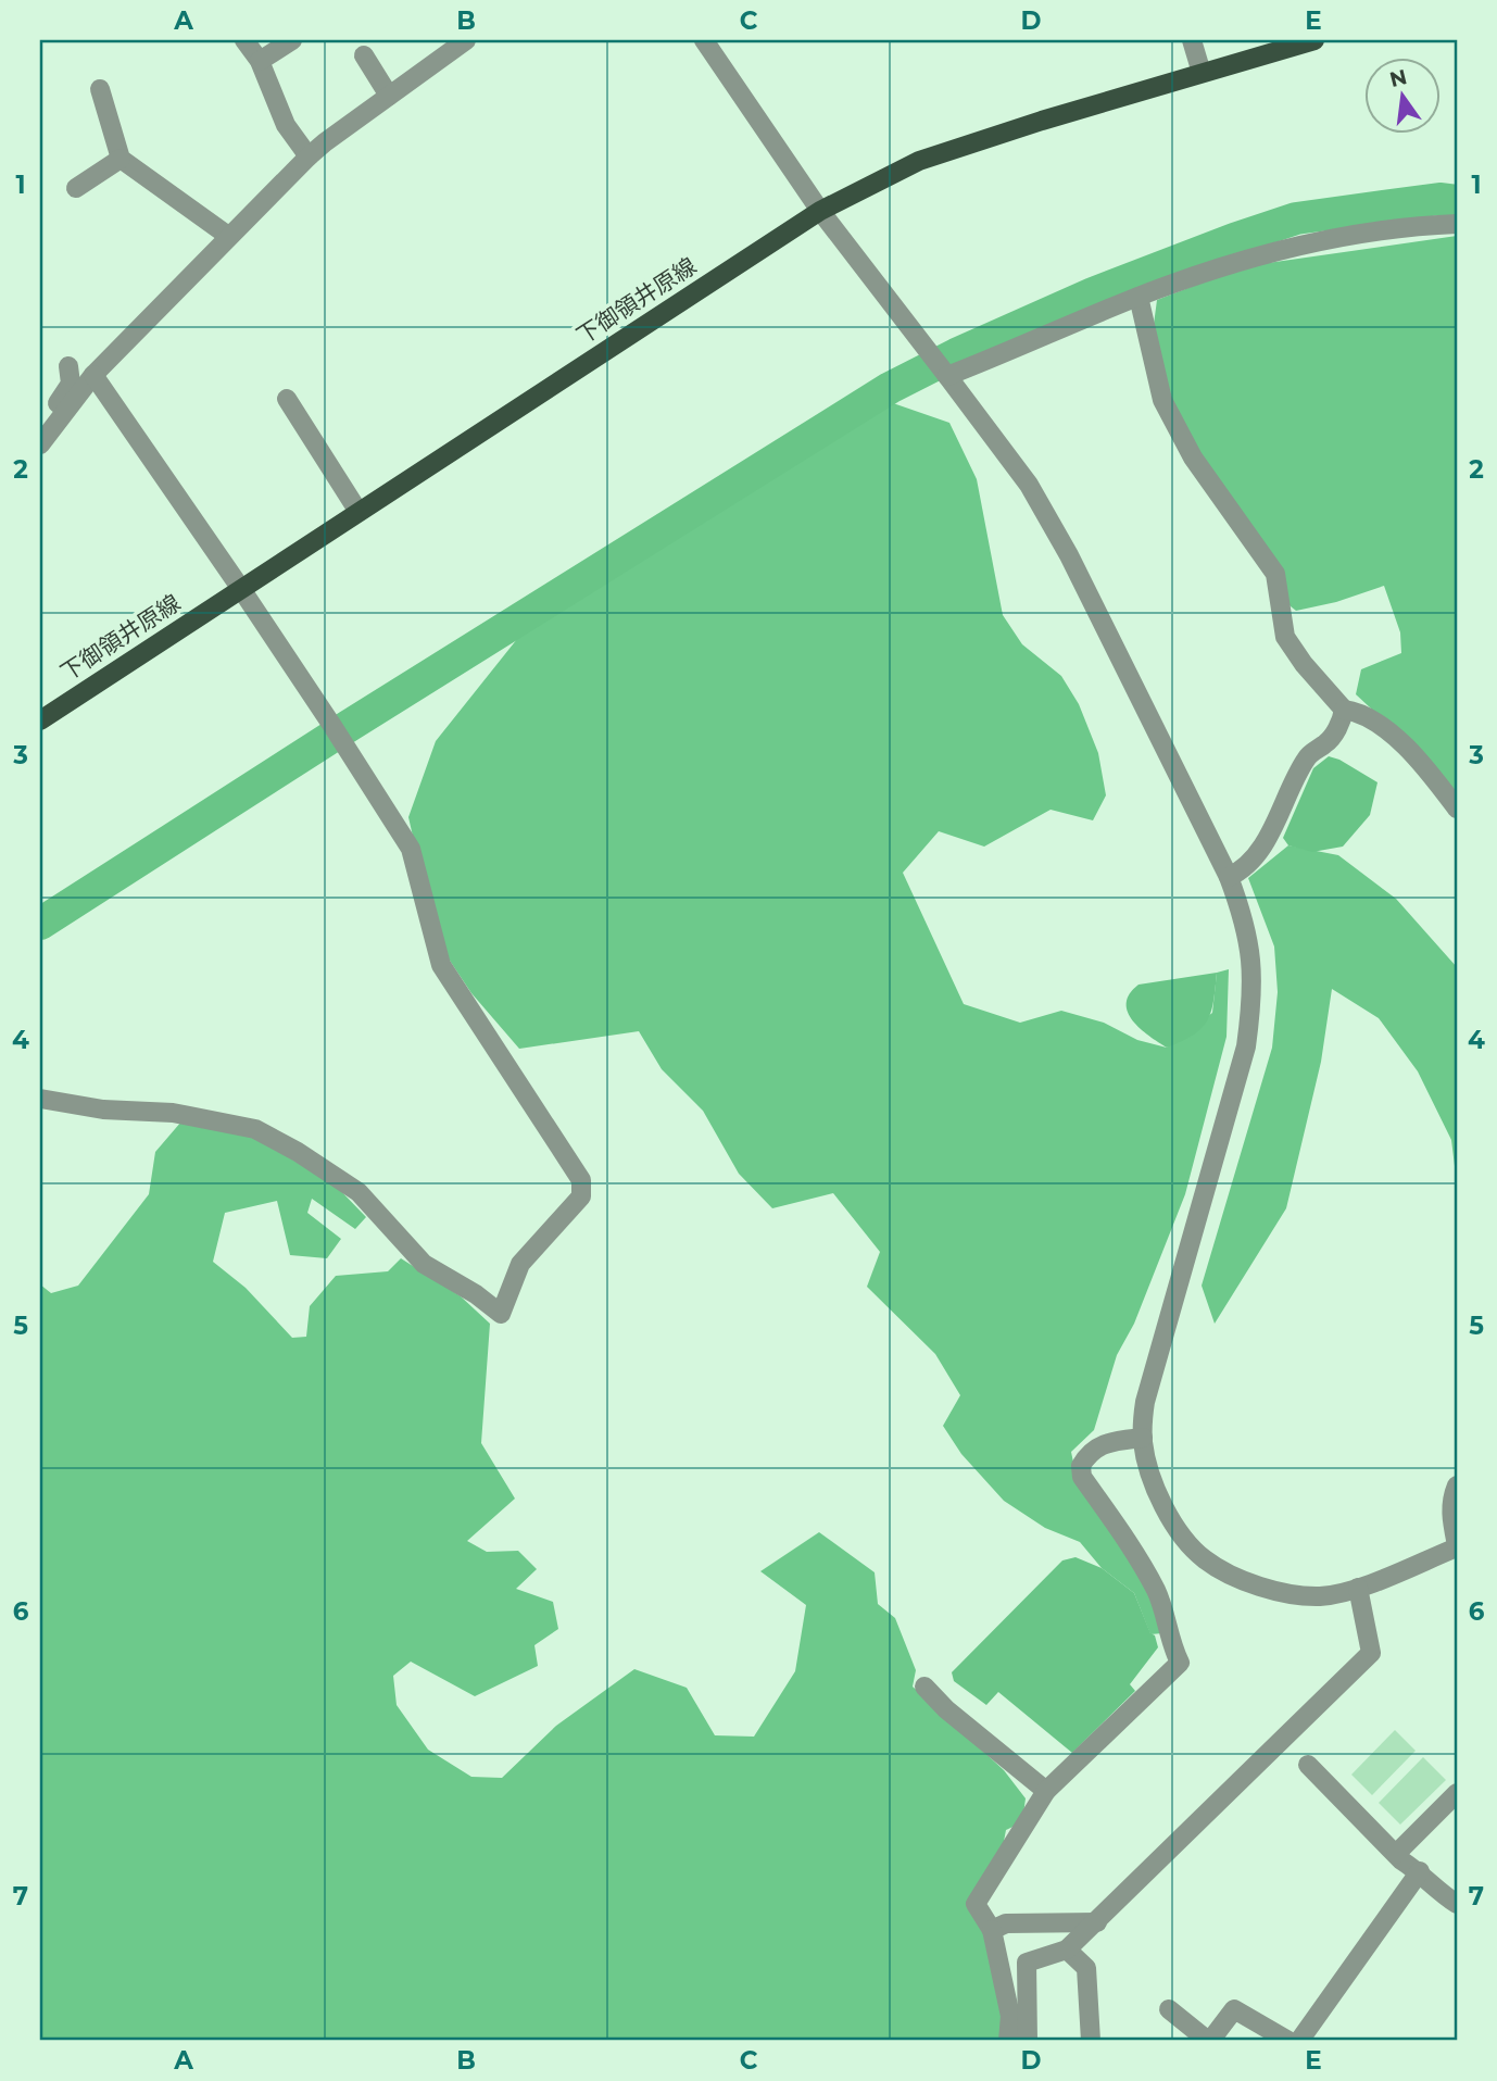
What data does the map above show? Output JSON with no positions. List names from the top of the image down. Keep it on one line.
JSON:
{"streets":{"main road":["下御領井原線"]},"north":"top","grid":{"columns":["A","B","C","D","E"],"rows":["1","2","3","4","5","6","7"]}}
